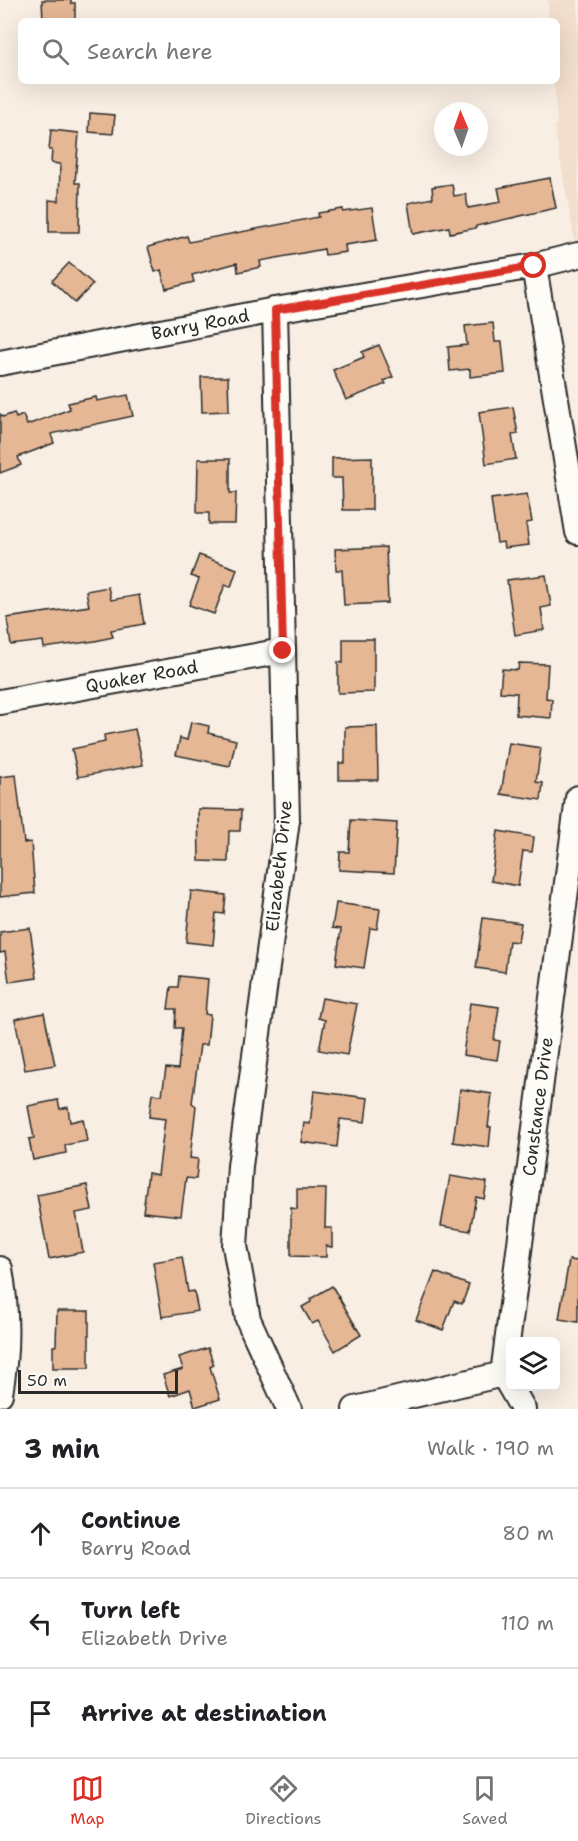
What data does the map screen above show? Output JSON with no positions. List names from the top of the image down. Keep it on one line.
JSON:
{"streets":{"street":["Barry Road","Quaker Road","Elizabeth Drive","Constance Drive"]},"crossings":[["Barry Road","Elizabeth Drive"],["Quaker Road","Elizabeth Drive"]],"scale_bar":"50 m","north":"top","page":{"search":"Search here","scale":"50 m","heading":["3 min","Walk · 190 m"],"list":[["Continue","Barry Road","80 m"],["Turn left","Elizabeth Drive","110 m"],"Arrive at destination"],"nav":["Map","Directions","Saved"]}}
